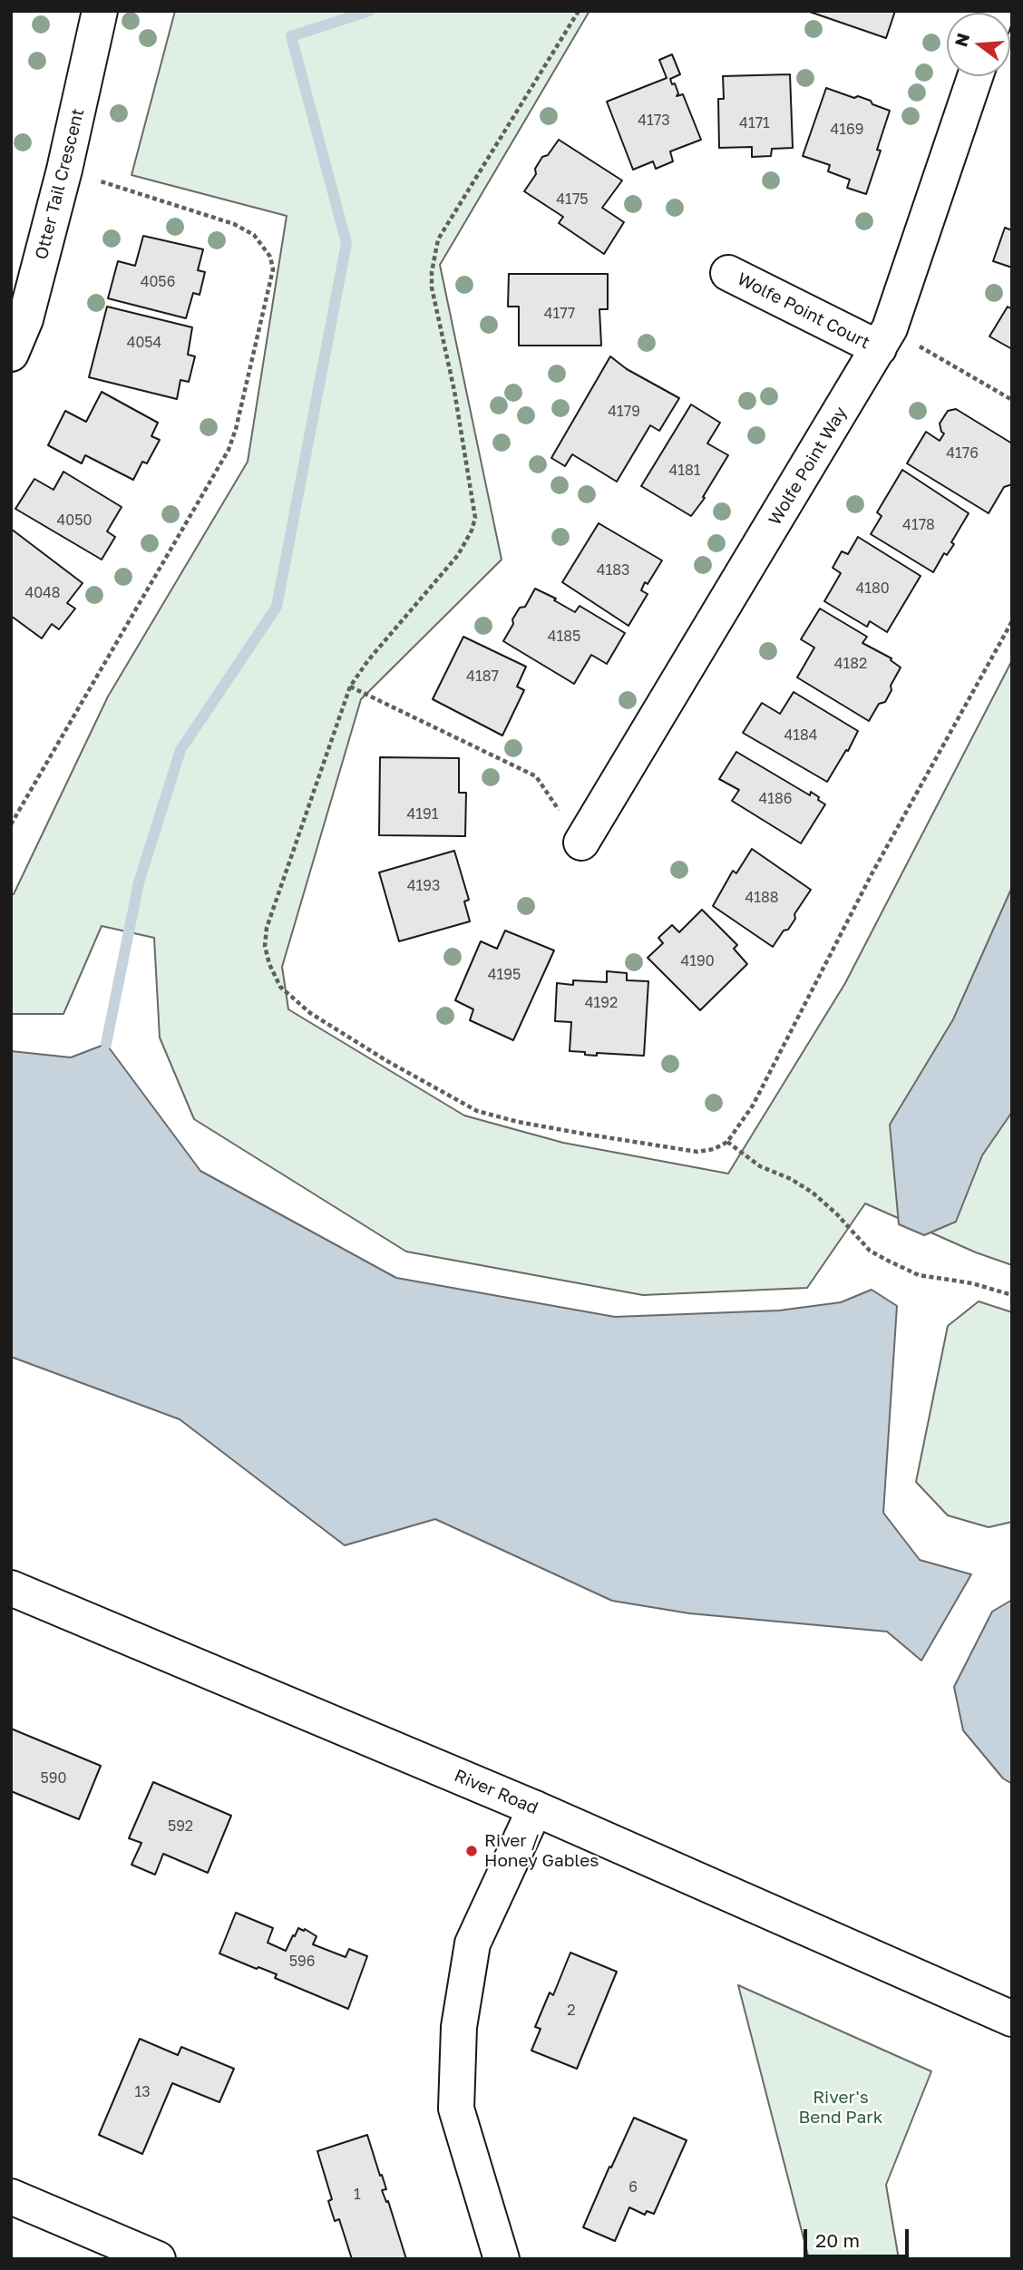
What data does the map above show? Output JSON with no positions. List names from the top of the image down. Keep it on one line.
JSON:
{"streets":{"street":["Otter Tail Crescent","Wolfe Point Court","Wolfe Point Way","River Road"]},"crossings":[["Wolfe Point Court","Wolfe Point Way"]],"parks":["River's Bend Park"],"places":["River / Honey Gables"],"house_numbers":["4173","4171","4169","4175","4056","4177","4054","4179","4176","4181","4050","4178","4183","4180","4048","4185","4182","4187","4184","4186","4191","4193","4188","4190","4195","4192","590","592","596","2","13","6","1"],"scale_bar":"20 m","north":"left"}
